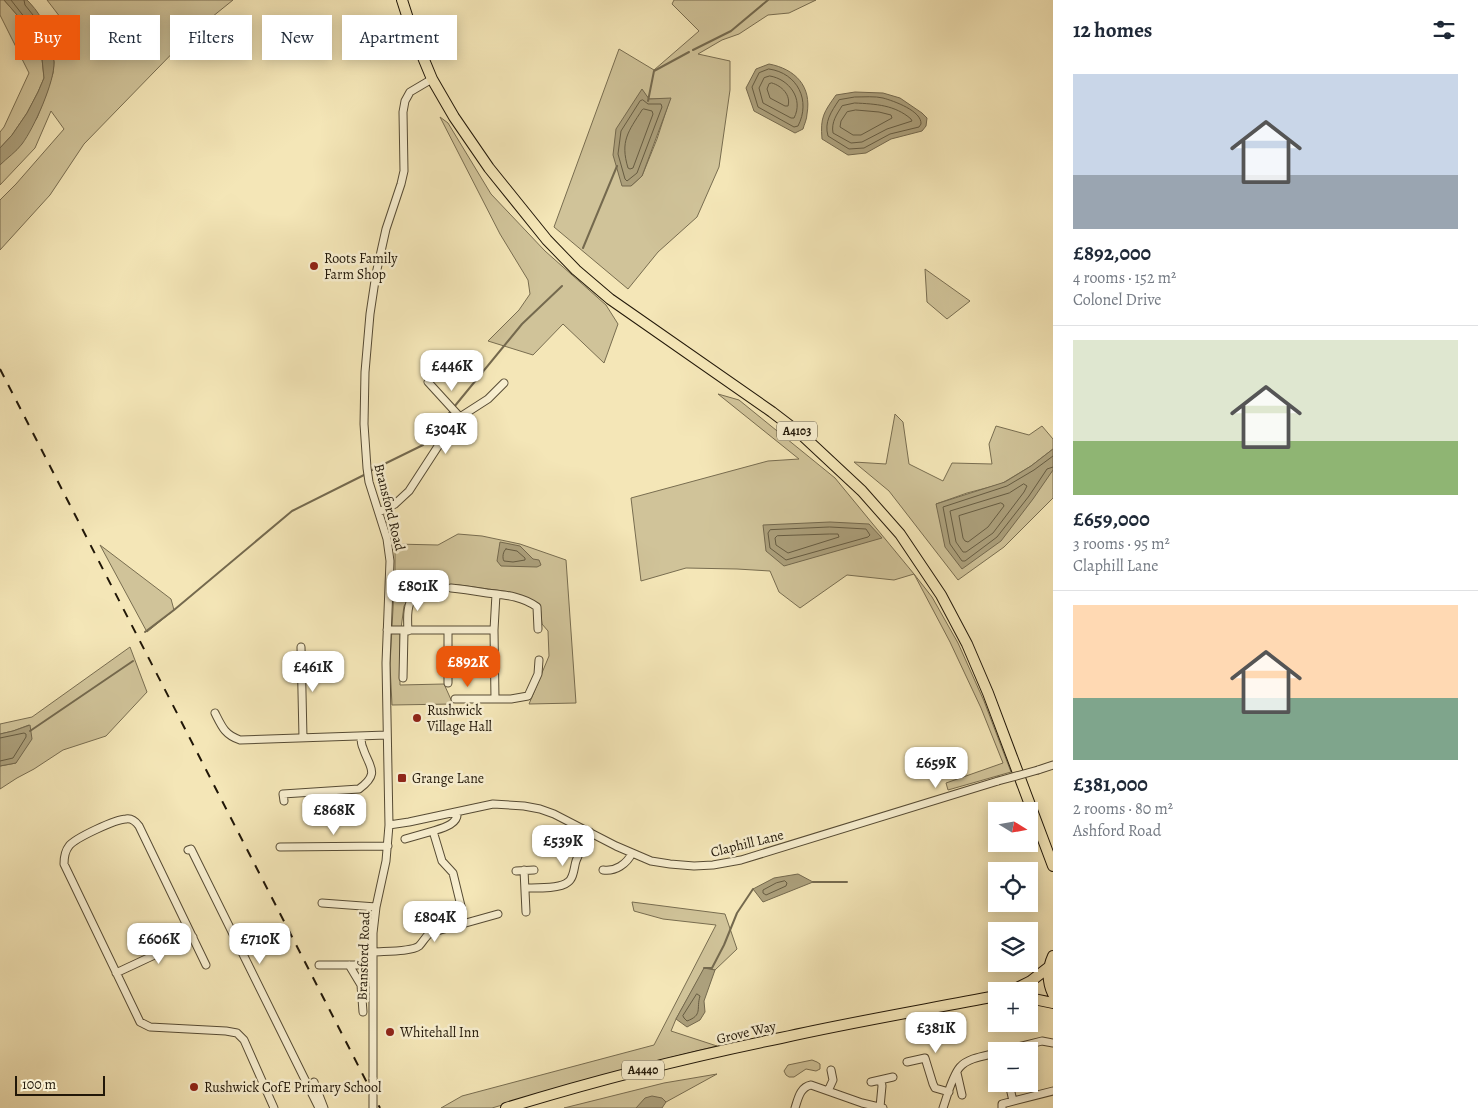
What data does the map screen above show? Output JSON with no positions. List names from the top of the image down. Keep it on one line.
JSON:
{"streets":{"highway":["A4103","Grove Way","A4440"],"street":["Bransford Road","Claphill Lane"]},"crossings":[["A4103","Bransford Road"],["Bransford Road","Claphill Lane"]],"places":{"other":["Roots Family Farm Shop","Rushwick Village Hall","Whitehall Inn","Rushwick CofE Primary School"],"transit":["Grange Lane"]},"scale_bar":"100 m","north":"right","page":{"heading":"12 homes","chip":["Buy","Rent","Filters","New","Apartment"],"list":[{"name":"£892,000","note":"4 rooms · 152 m² · Colonel Drive"},{"name":"£659,000","note":"3 rooms · 95 m² · Claphill Lane"},{"name":"£381,000","note":"2 rooms · 80 m² · Ashford Road"}],"price":["£446K","£304K","£801K","£892K","£461K","£659K","£868K","£539K","£804K","£606K","£710K","£381K"],"map_buttons":["+","−"],"scale":"100 m"}}
